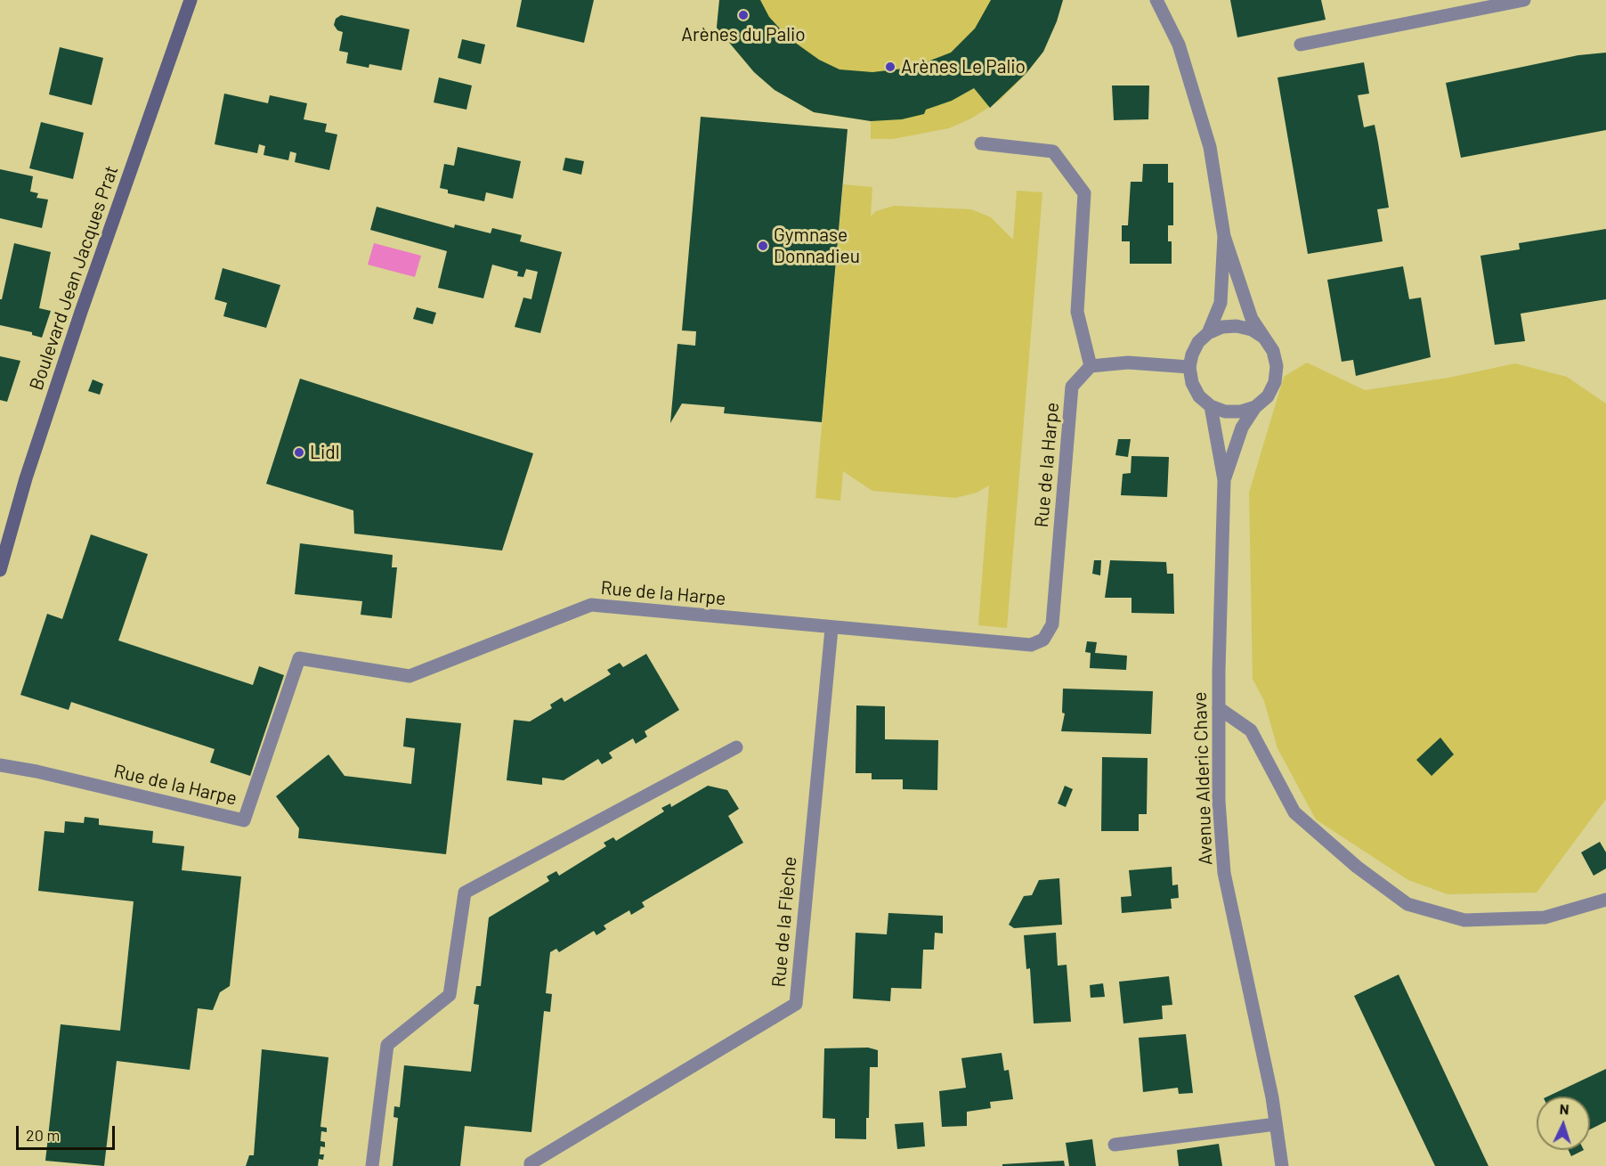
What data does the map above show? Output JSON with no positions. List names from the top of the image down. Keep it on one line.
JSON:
{"streets":{"main road":["Boulevard Jean Jacques Prat"],"street":["Rue de la Harpe","Avenue Alderic Chave","Rue de la Flèche"]},"crossings":[["Rue de la Harpe","Rue de la Flèche"]],"places":["Arènes du Palio","Arènes Le Palio","Gymnase Donnadieu","Lidl"],"scale_bar":"20 m","north":"top"}
